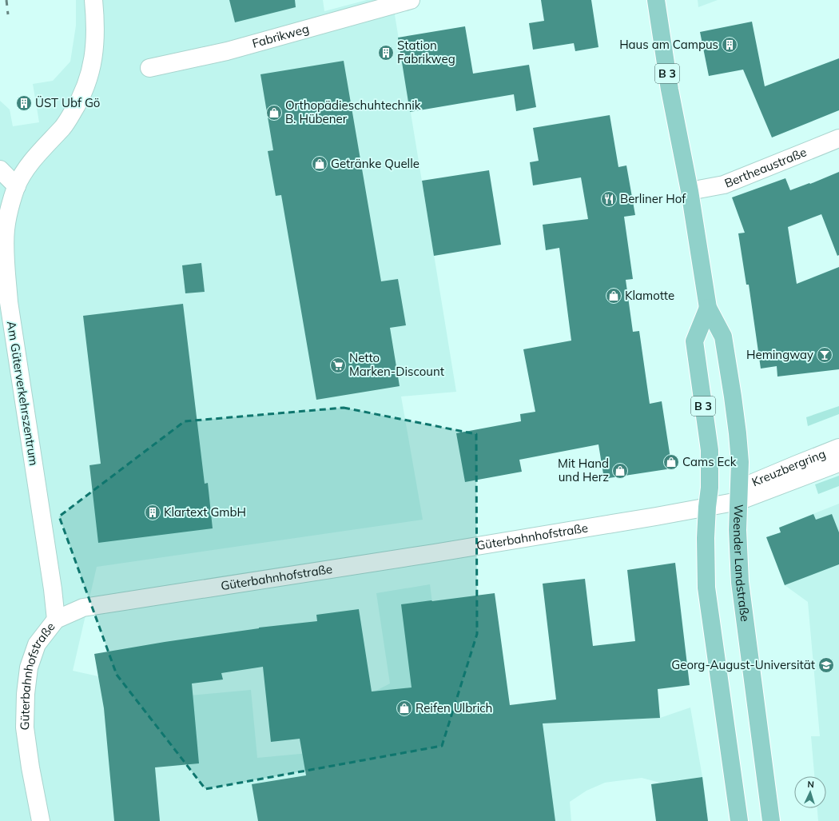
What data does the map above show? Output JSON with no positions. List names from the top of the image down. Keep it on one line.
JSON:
{"streets":{"main road":["B 3","Weender Landstraße"],"street":["Fabrikweg","Bertheaustraße","Am Güterverkehrszentrum","Kreuzbergring","Güterbahnhofstraße"]},"crossings":[["B 3","Güterbahnhofstraße"],["B 3","Weender Landstraße"],["Bertheaustraße","Weender Landstraße"],["Am Güterverkehrszentrum","Güterbahnhofstraße"],["Kreuzbergring","Güterbahnhofstraße"],["Kreuzbergring","Weender Landstraße"],["Güterbahnhofstraße","Weender Landstraße"]],"places":{"building":["Haus am Campus","Station Fabrikweg","ÜST Ubf Gö","Klartext GmbH"],"shop":["Orthopädieschuhtechnik B. Hübener","Getränke Quelle","Klamotte","Cams Eck","Mit Hand und Herz","Reifen Ulbrich"],"restaurant":["Berliner Hof"],"bar":["Hemingway"],"supermarket":["Netto Marken-Discount"],"school or university":["Georg-August-Universität"]},"north":"top"}
